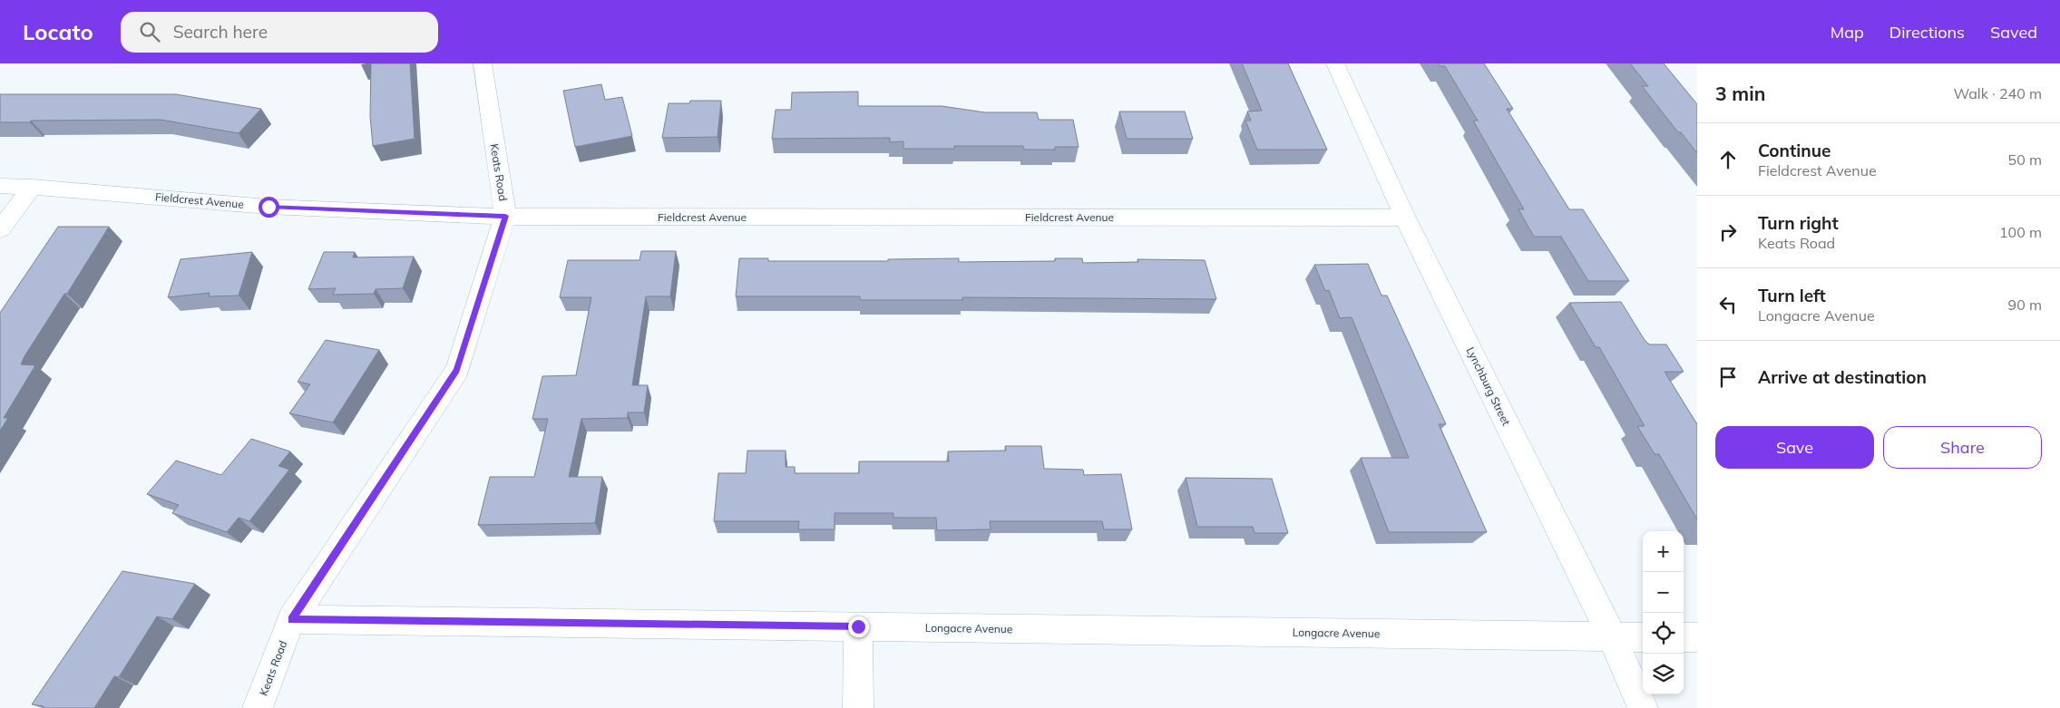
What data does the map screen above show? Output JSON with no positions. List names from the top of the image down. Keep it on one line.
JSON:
{"streets":{"street":["Keats Road","Fieldcrest Avenue","Lynchburg Street","Longacre Avenue"]},"crossings":[["Keats Road","Fieldcrest Avenue"],["Keats Road","Longacre Avenue"],["Fieldcrest Avenue","Lynchburg Street"],["Lynchburg Street","Longacre Avenue"]],"page":{"header":"Locato","search":"Search here","nav":["Map","Directions","Saved"],"heading":["3 min","Walk · 240 m"],"list":[["Continue","Fieldcrest Avenue","50 m"],["Turn right","Keats Road","100 m"],["Turn left","Longacre Avenue","90 m"],"Arrive at destination"],"buttons":["Save","Share"],"map_buttons":["+","−"]}}
